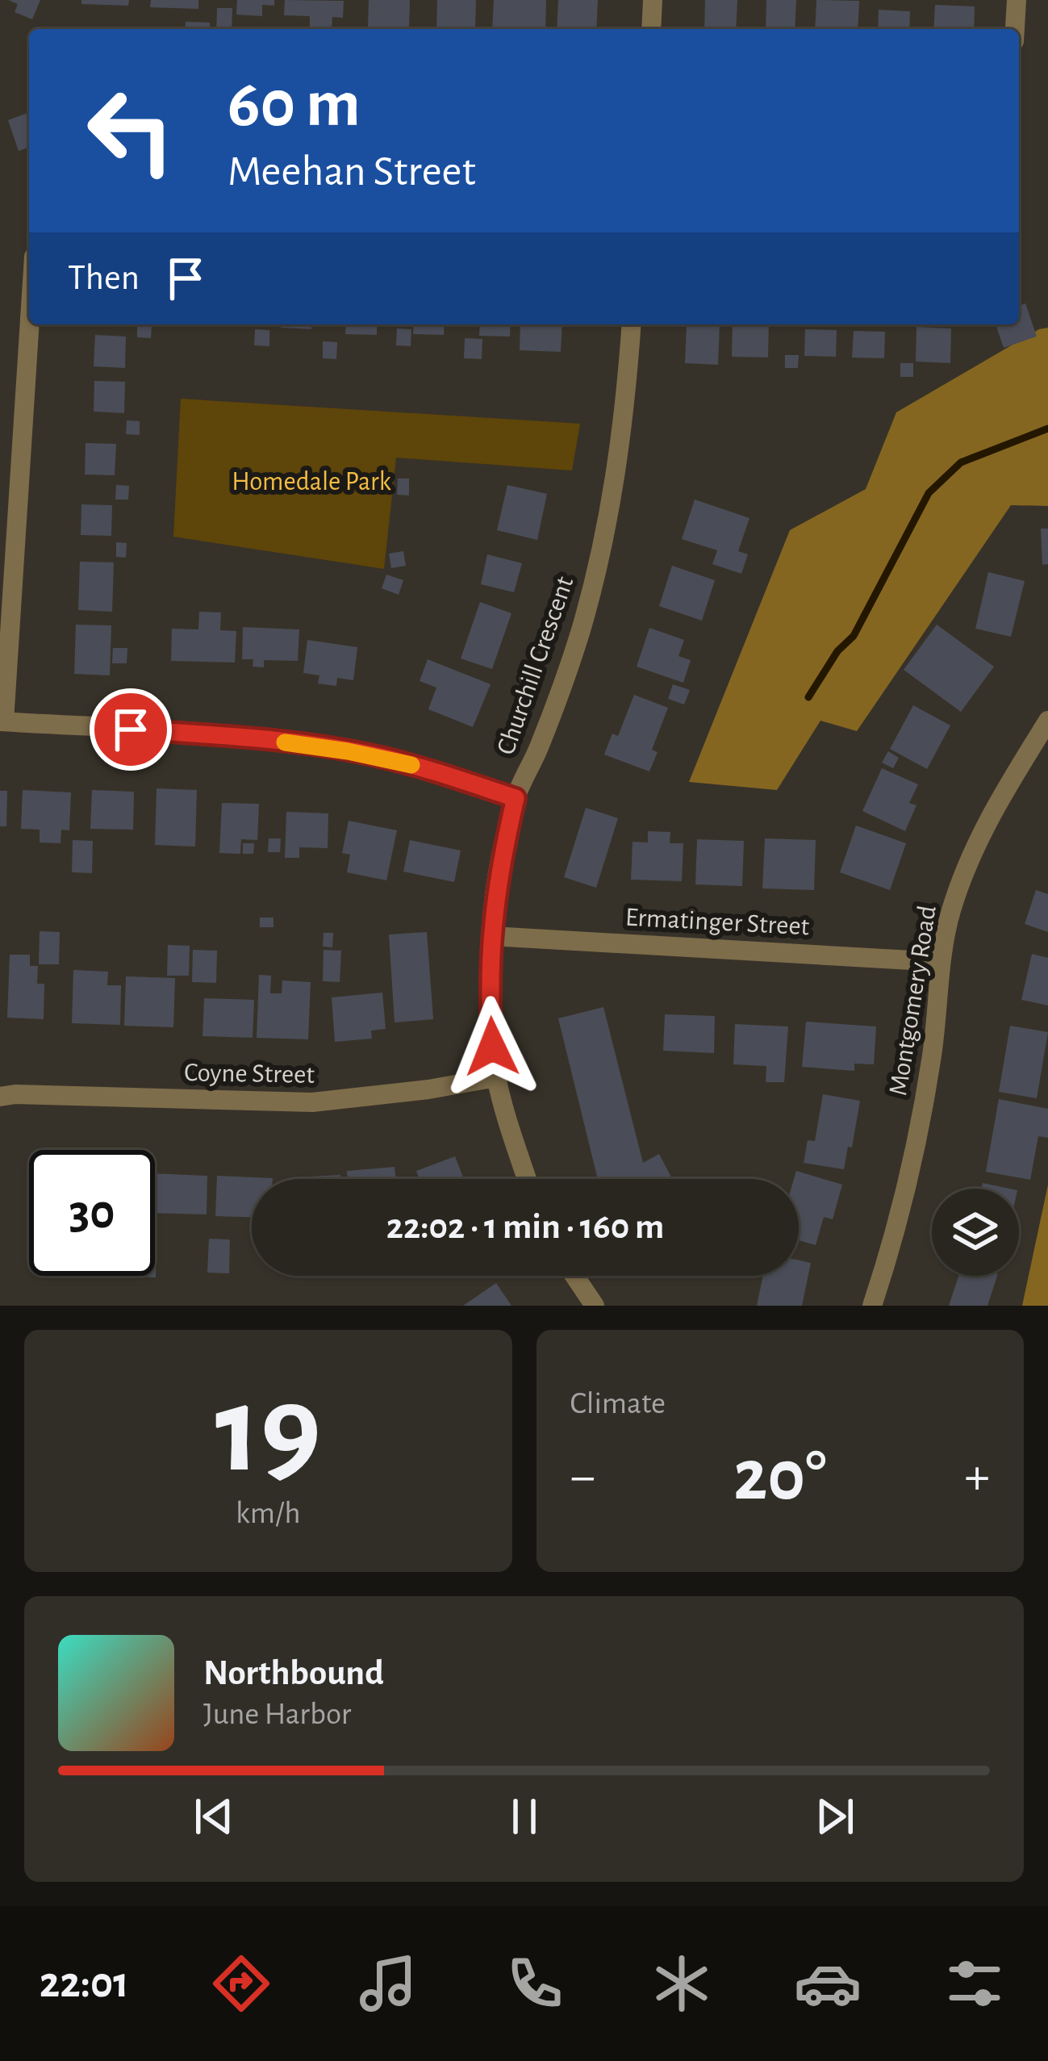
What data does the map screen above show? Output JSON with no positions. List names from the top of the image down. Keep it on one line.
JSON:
{"streets":{"street":["Churchill Crescent","Ermatinger Street","Montgomery Road","Coyne Street"]},"crossings":[["Churchill Crescent","Ermatinger Street"],["Churchill Crescent","Coyne Street"],["Ermatinger Street","Montgomery Road"]],"parks":["Homedale Park"],"page":{"turn":["60 m","Meehan Street"],"then":"Then","limit":"30","trip":"22:02 · 1 min · 160 m","tile":[["19","km/h"],"Climate"],"heat":["−","20°","+"],"song":["Northbound","June Harbor"],"tabs":"22:01"}}
